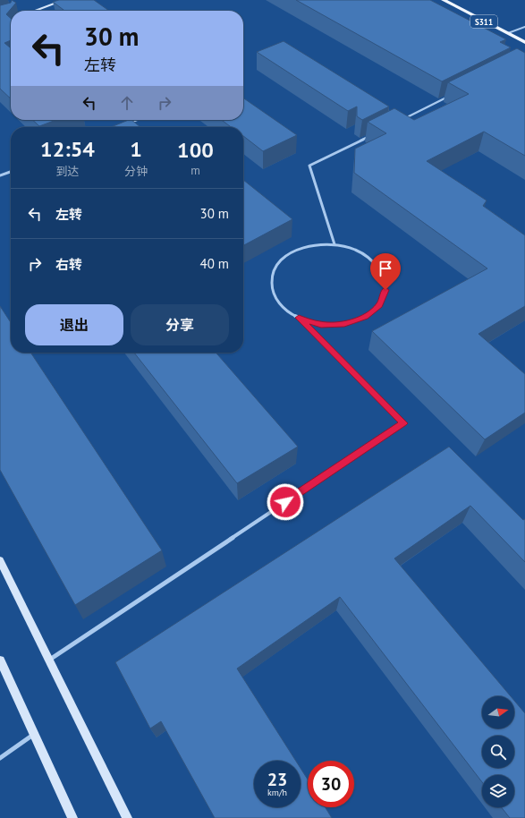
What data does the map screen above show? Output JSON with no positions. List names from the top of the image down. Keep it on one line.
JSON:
{"streets":{"main road":["S311"]},"north":"right","page":{"turn":["30 m","左转"],"eta":["12:54","到达","1","分钟","100","m"],"list":[{"name":"左转","value":"30 m"},{"name":"右转","value":"40 m"}],"buttons":["退出","分享"],"speed":"23 km/h","limit":"30"}}
